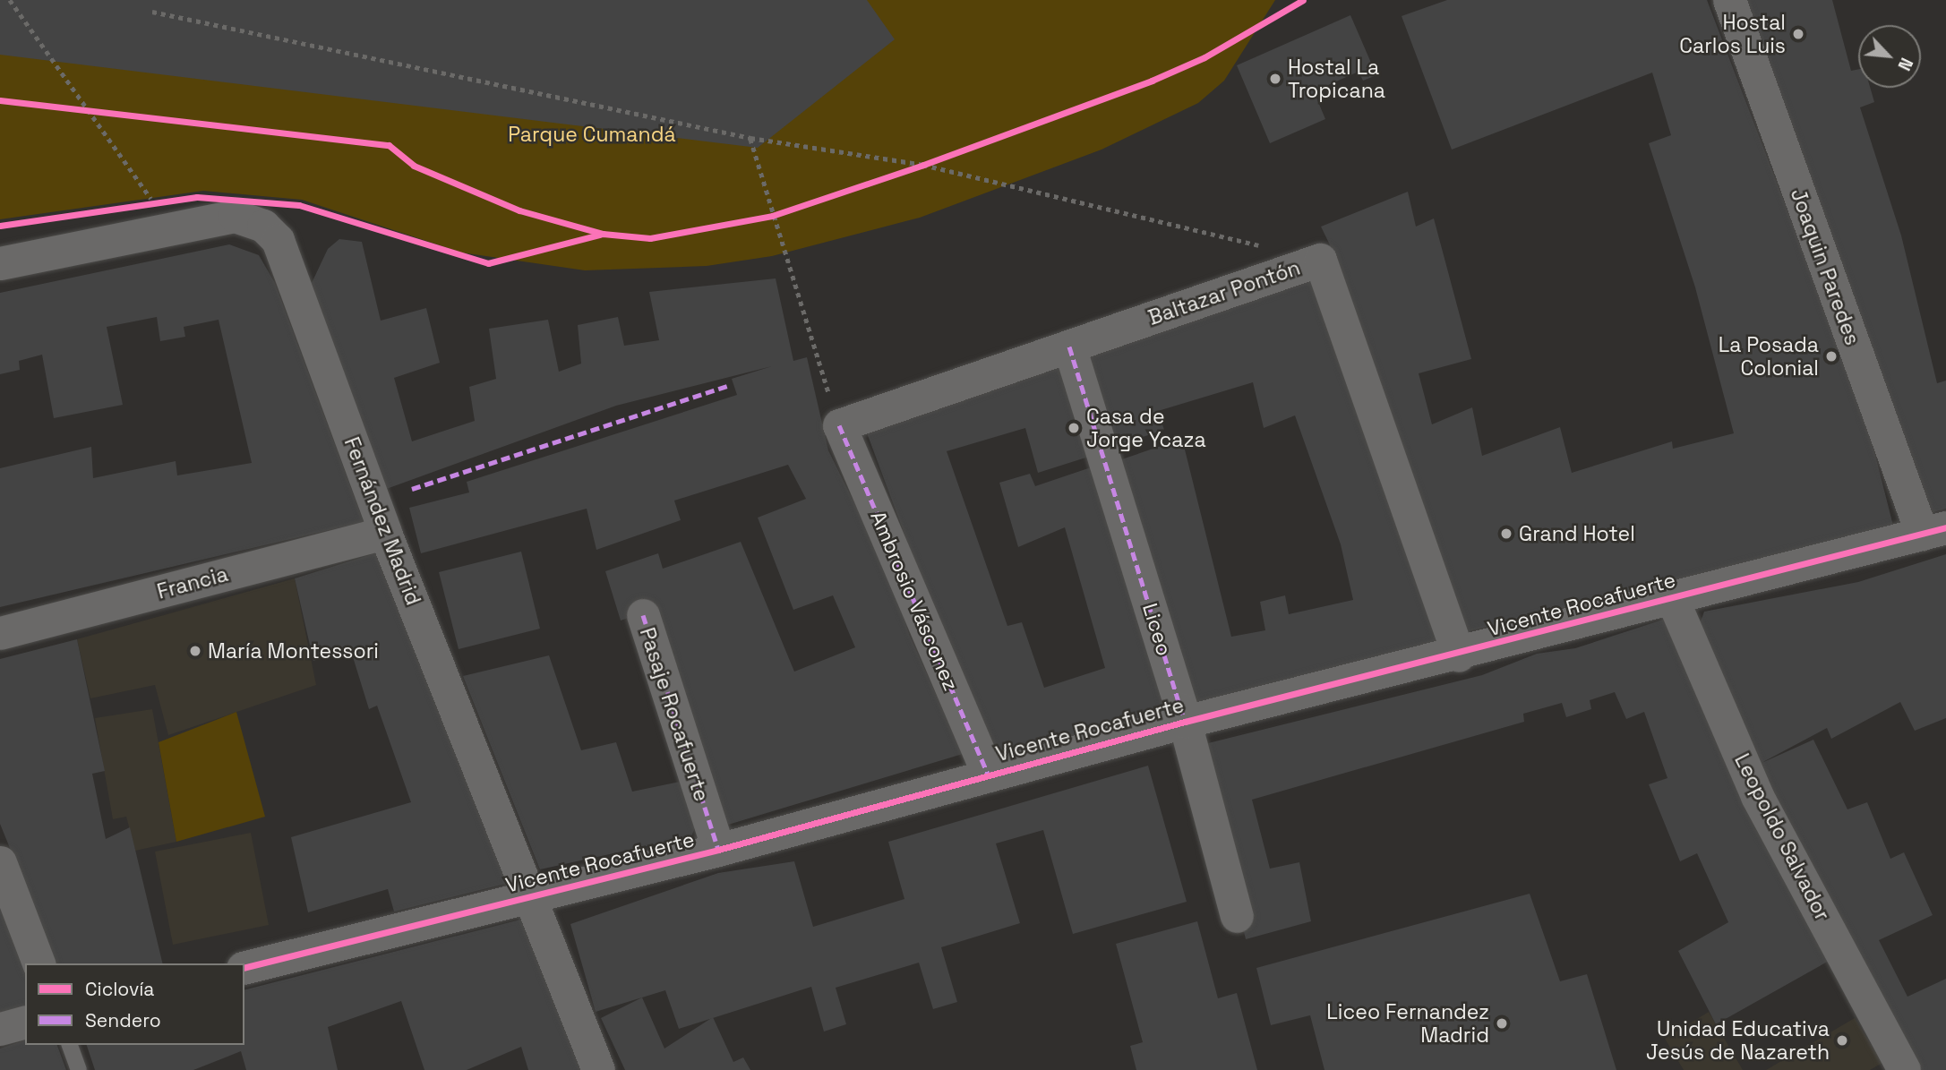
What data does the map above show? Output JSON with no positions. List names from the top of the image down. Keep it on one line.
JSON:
{"streets":{"street":["Joaquin Paredes","Baltazar Pontón","Fernández Madrid","Francia","Ambrosio Vásconez","Vicente Rocafuerte","Liceo","Pasaje Rocafuerte","Leopoldo Salvador"]},"crossings":[["Joaquin Paredes","Vicente Rocafuerte"],["Baltazar Pontón","Ambrosio Vásconez"],["Baltazar Pontón","Vicente Rocafuerte"],["Baltazar Pontón","Liceo"],["Fernández Madrid","Francia"],["Fernández Madrid","Vicente Rocafuerte"],["Ambrosio Vásconez","Vicente Rocafuerte"],["Vicente Rocafuerte","Liceo"],["Vicente Rocafuerte","Pasaje Rocafuerte"],["Vicente Rocafuerte","Leopoldo Salvador"]],"parks":["Parque Cumandá"],"places":["Hostal Carlos Luis","Hostal La Tropicana","La Posada Colonial","Casa de Jorge Ycaza","Grand Hotel","María Montessori","Liceo Fernandez Madrid","Unidad Educativa Jesús de Nazareth"],"legend":["Ciclovía","Sendero"],"north":"bottom right"}
